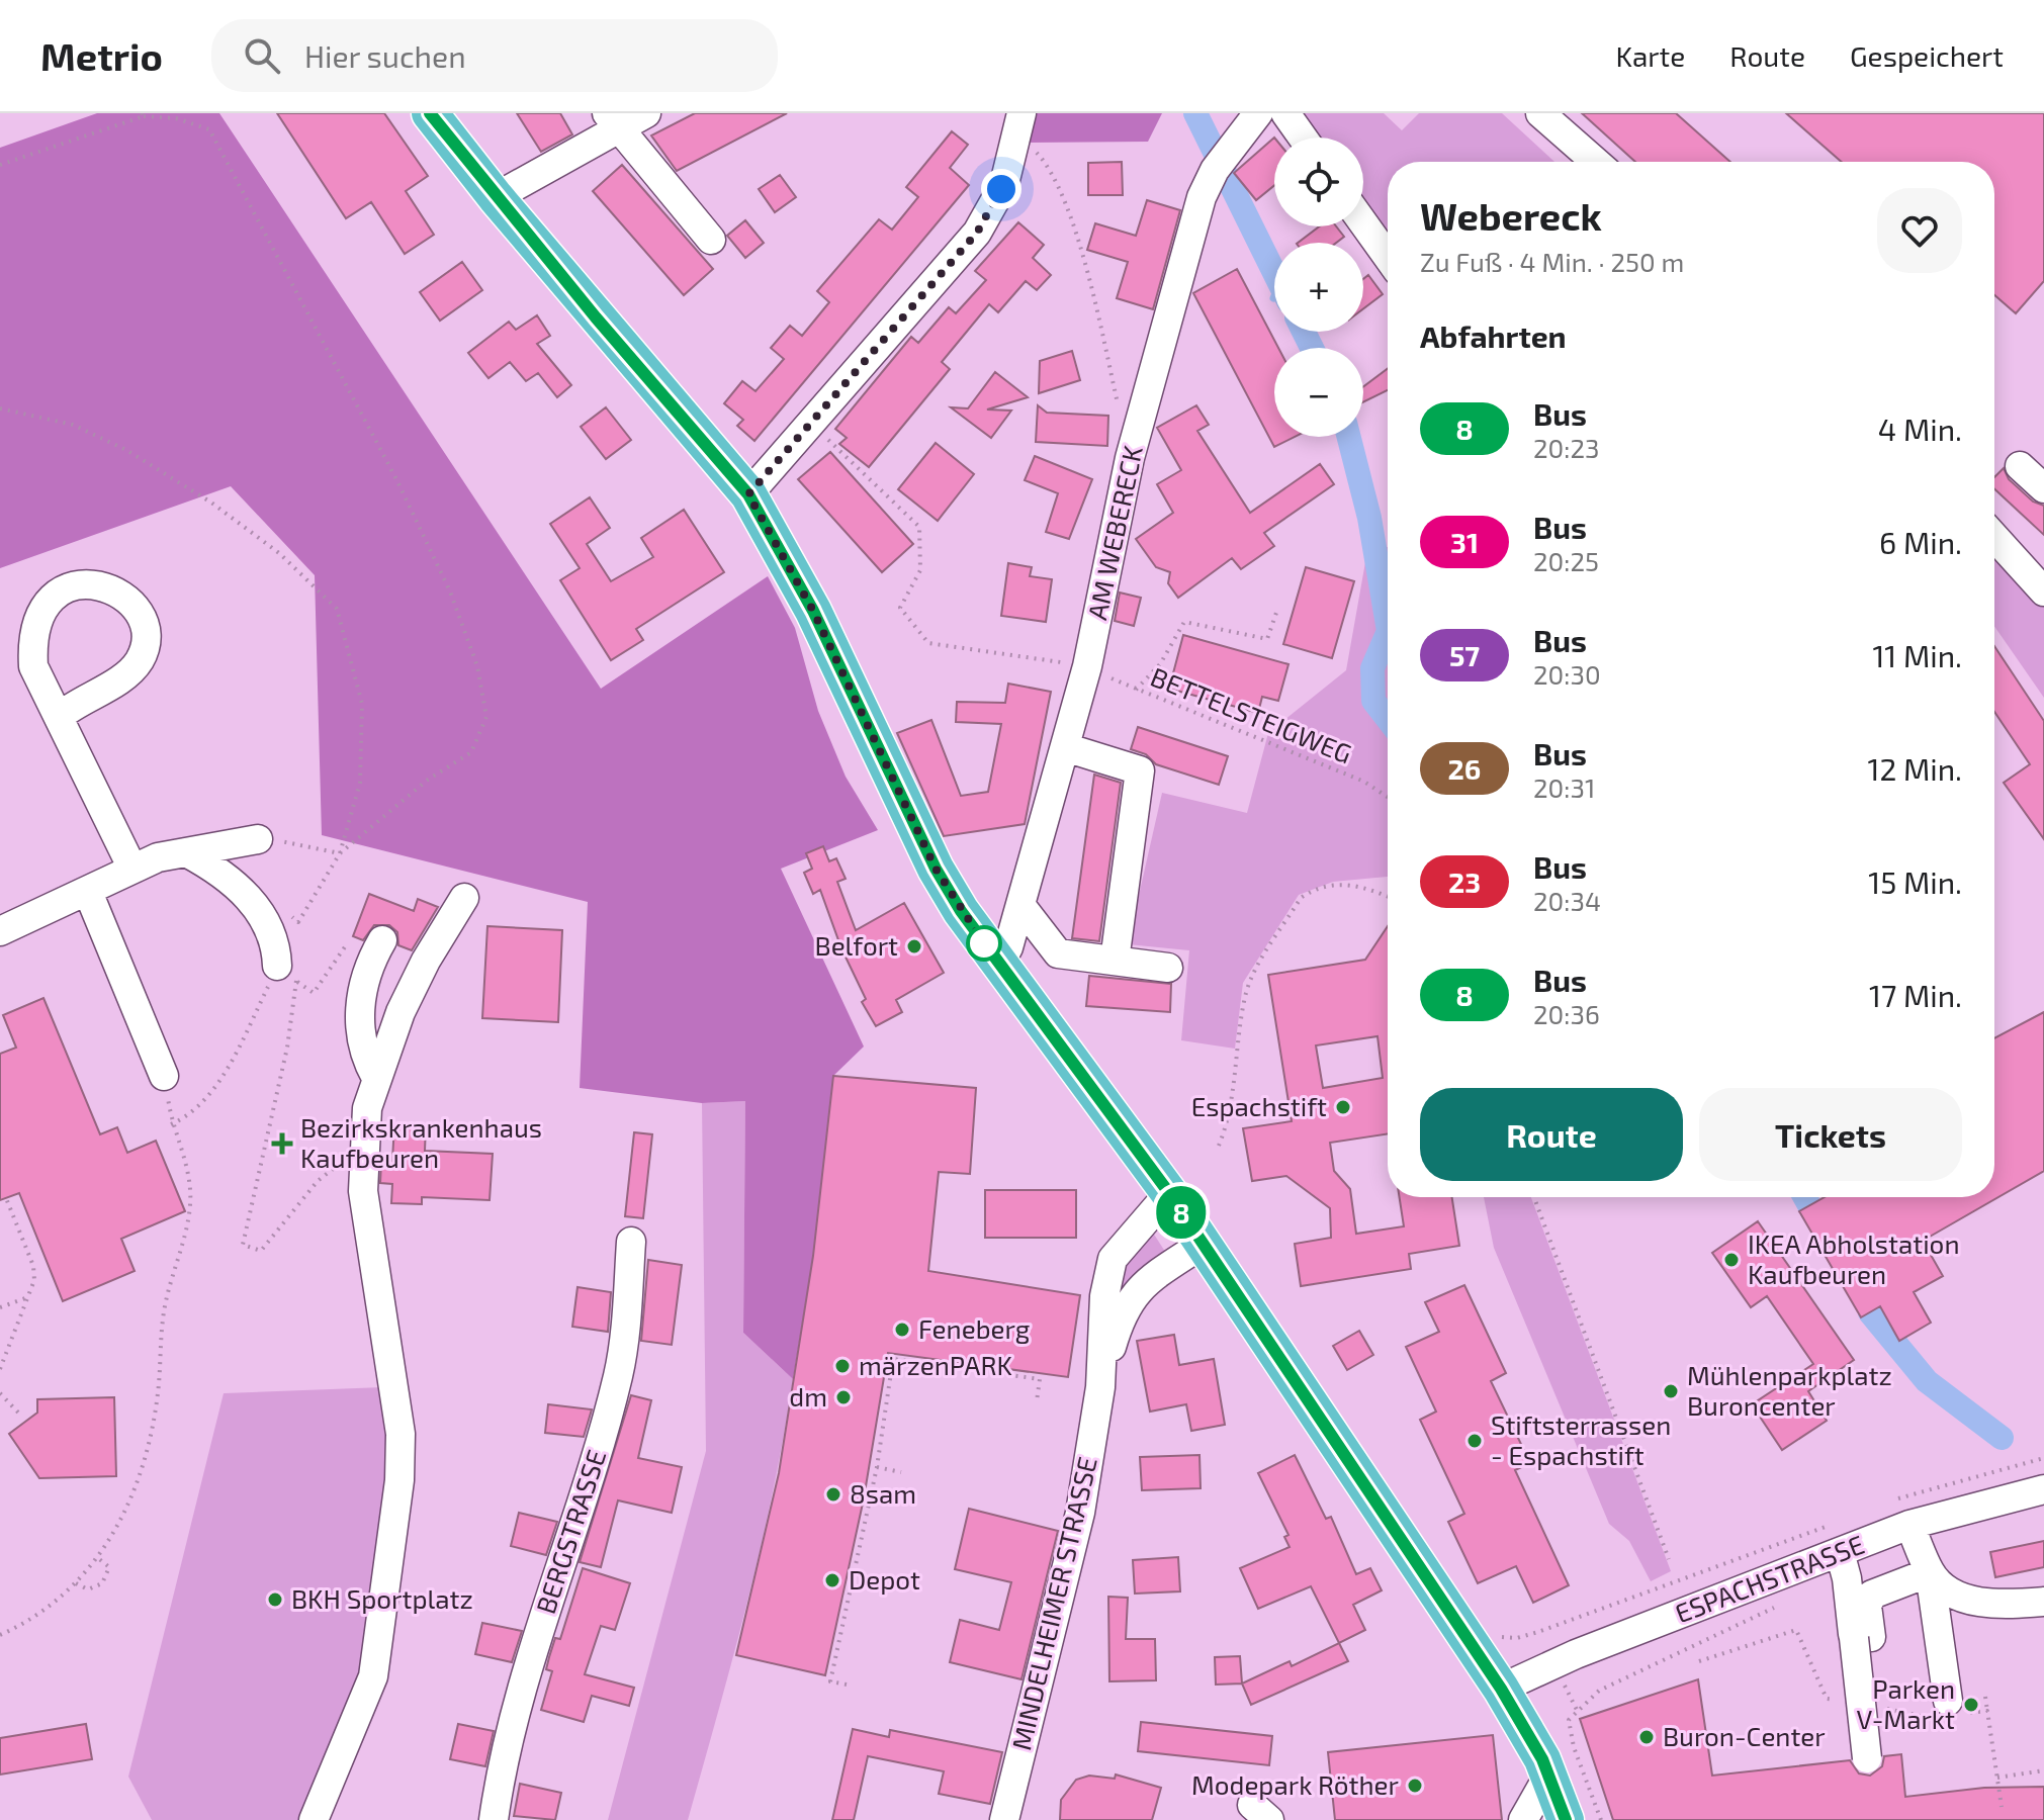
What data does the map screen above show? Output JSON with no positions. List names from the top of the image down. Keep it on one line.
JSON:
{"streets":{"street":["AM WEBERECK","BERGSTRASSE","ESPACHSTRASSE","MINDELHEIMER STRASSE"],"path":["BETTELSTEIGWEG"]},"crossings":[["AM WEBERECK","BETTELSTEIGWEG"]],"places":{"other":["Belfort","Espachstift","IKEA Abholstation Kaufbeuren","Feneberg","märzenPARK","Mühlenparkplatz Buroncenter","dm","Stiftsterrassen - Espachstift","8sam","Depot","BKH Sportplatz","Parken V-Markt","Buron-Center","Modepark Röther"],"health":["Bezirkskrankenhaus Kaufbeuren"]},"lines":["bus line 8"],"page":{"header":"Metrio","search":"Hier suchen","nav":["Karte","Route","Gespeichert"],"on_map":"8","map_buttons":["+","−"],"heading":[["Webereck","Zu Fuß · 4 Min. · 250 m"],"Abfahrten"],"list":[{"mark":"8","name":"Bus","note":"20:23","value":"4 Min."},{"mark":"31","name":"Bus","note":"20:25","value":"6 Min."},{"mark":"57","name":"Bus","note":"20:30","value":"11 Min."},{"mark":"26","name":"Bus","note":"20:31","value":"12 Min."},{"mark":"23","name":"Bus","note":"20:34","value":"15 Min."},{"mark":"8","name":"Bus","note":"20:36","value":"17 Min."}],"buttons":["Route","Tickets"]}}
